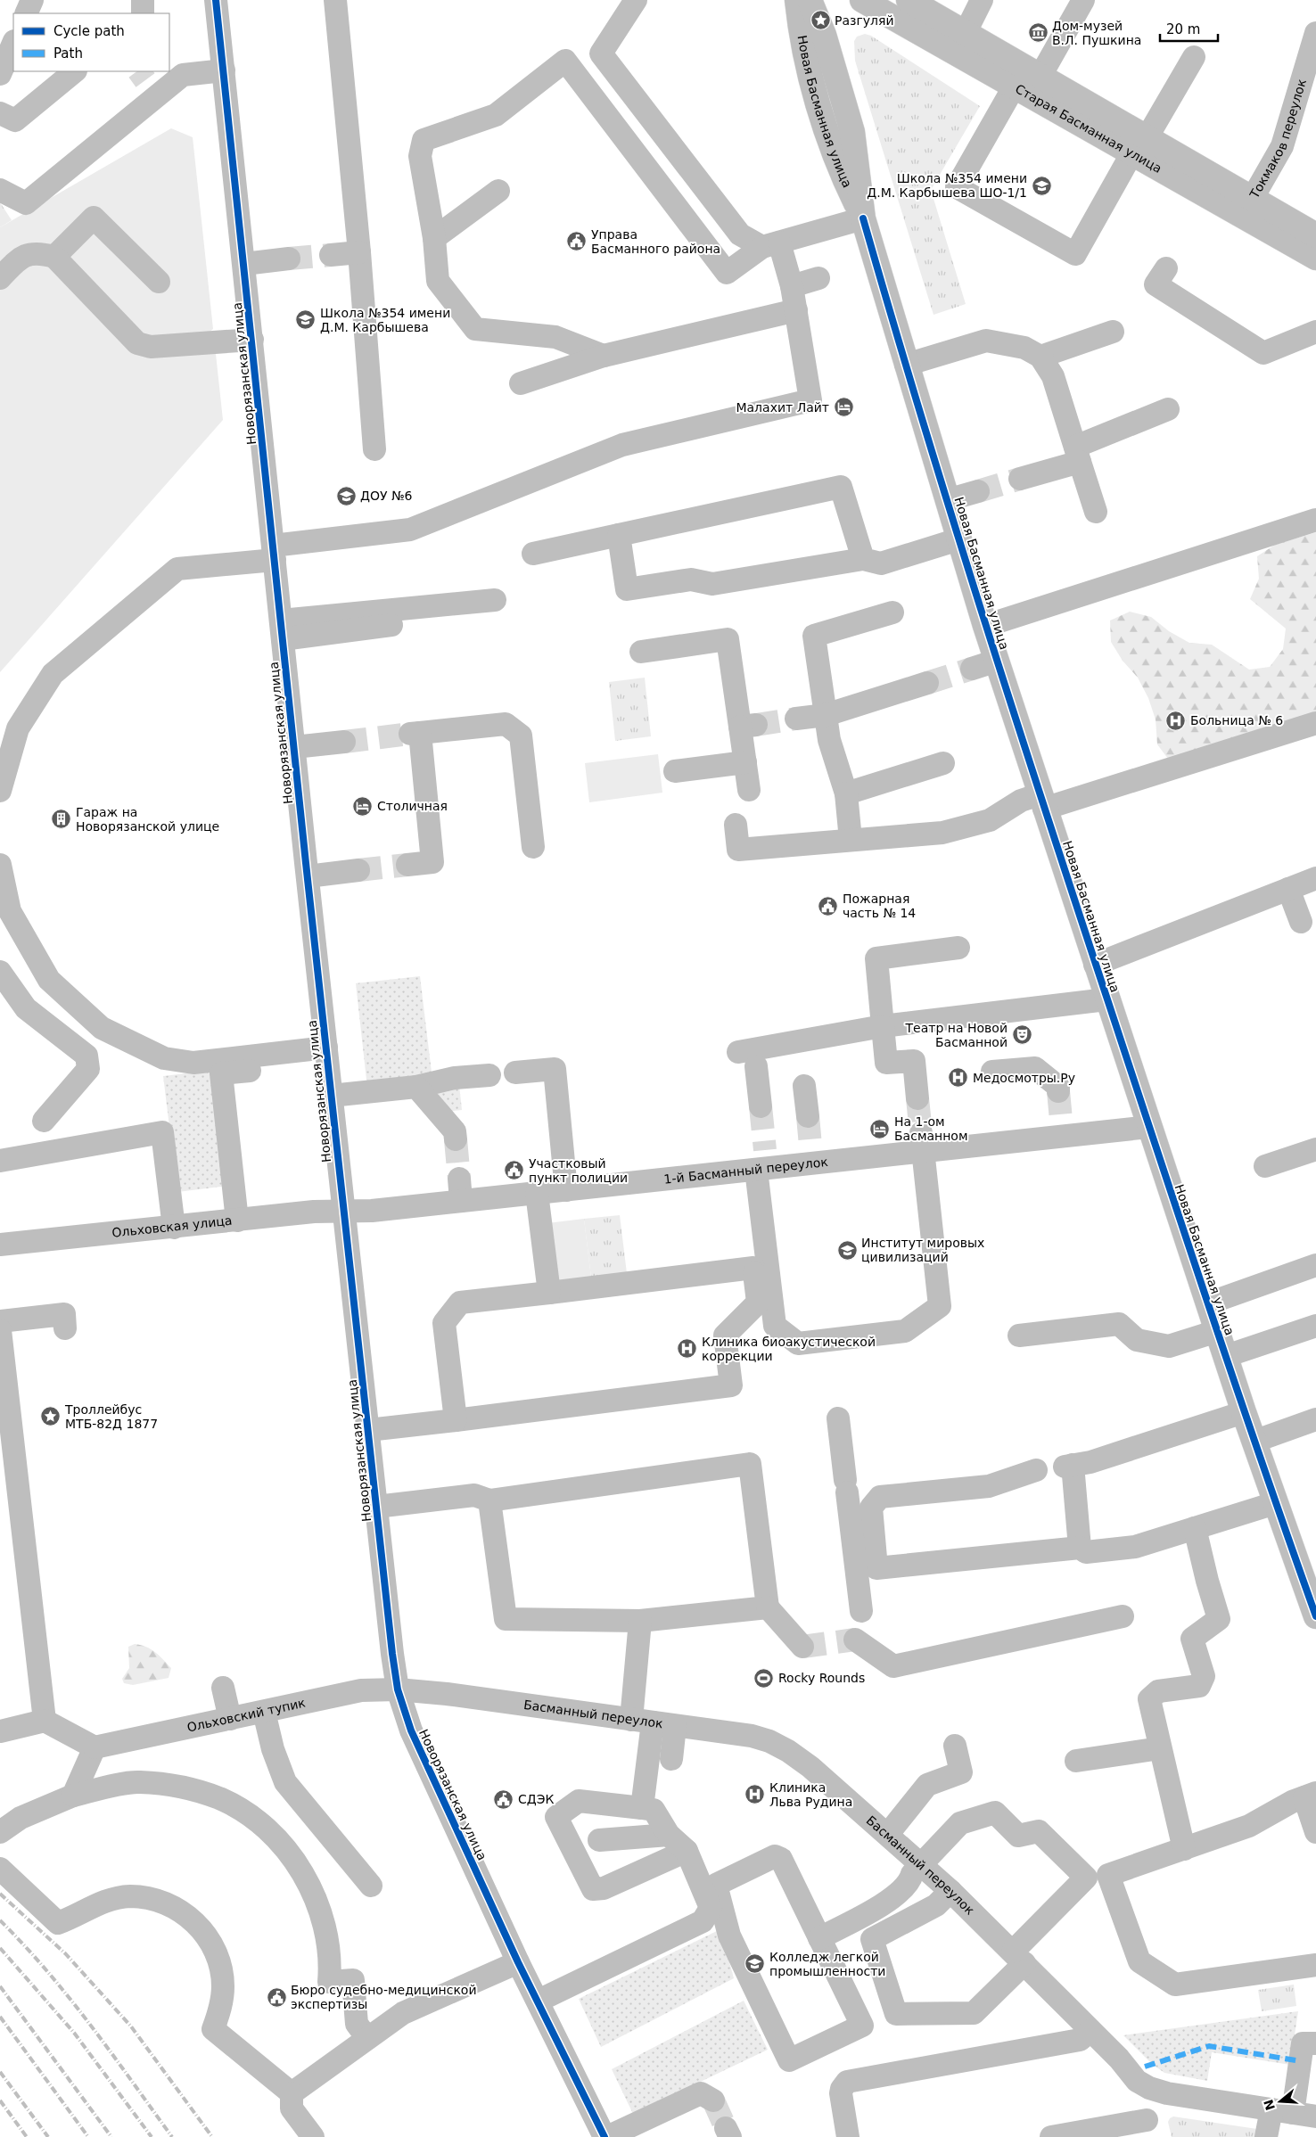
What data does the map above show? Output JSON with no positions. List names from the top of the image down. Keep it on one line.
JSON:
{"streets":{"main road":["Новая Басманная улица","Старая Басманная улица"],"street":["Токмаков переулок","Новорязанская улица","1-й Басманный переулок","Ольховская улица","Басманный переулок","Ольховский тупик"]},"crossings":[["Новая Басманная улица","1-й Басманный переулок"],["Старая Басманная улица","Токмаков переулок"],["Новорязанская улица","1-й Басманный переулок"],["Новорязанская улица","Ольховская улица"],["Новорязанская улица","Басманный переулок"],["Новорязанская улица","Ольховский тупик"],["1-й Басманный переулок","Ольховская улица"],["Басманный переулок","Ольховский тупик"]],"places":{"place":["Разгуляй","Троллейбус МТБ-82Д 1877"],"museum":["Дом-музей В.Л. Пушкина"],"school or university":["Школа №354 имени Д.М. Карбышева ШО-1/1","Школа №354 имени Д.М. Карбышева","ДОУ №6","Институт мировых цивилизаций","Колледж легкой промышленности"],"public building":["Управа Басманного района","Пожарная часть № 14","Участковый пункт полиции","СДЭК","Бюро судебно-медицинской экспертизы"],"hotel":["Малахит Лайт","Столичная","На 1-ом Басманном"],"hospital":["Больница № 6","Медосмотры.Ру","Клиника биоакустической коррекции","Клиника Льва Рудина"],"building":["Гараж на Новорязанской улице"],"theatre":["Театр на Новой Басманной"],"sports":["Rocky Rounds"]},"legend":["Cycle path","Path"],"scale_bar":"20 m","north":"left"}
